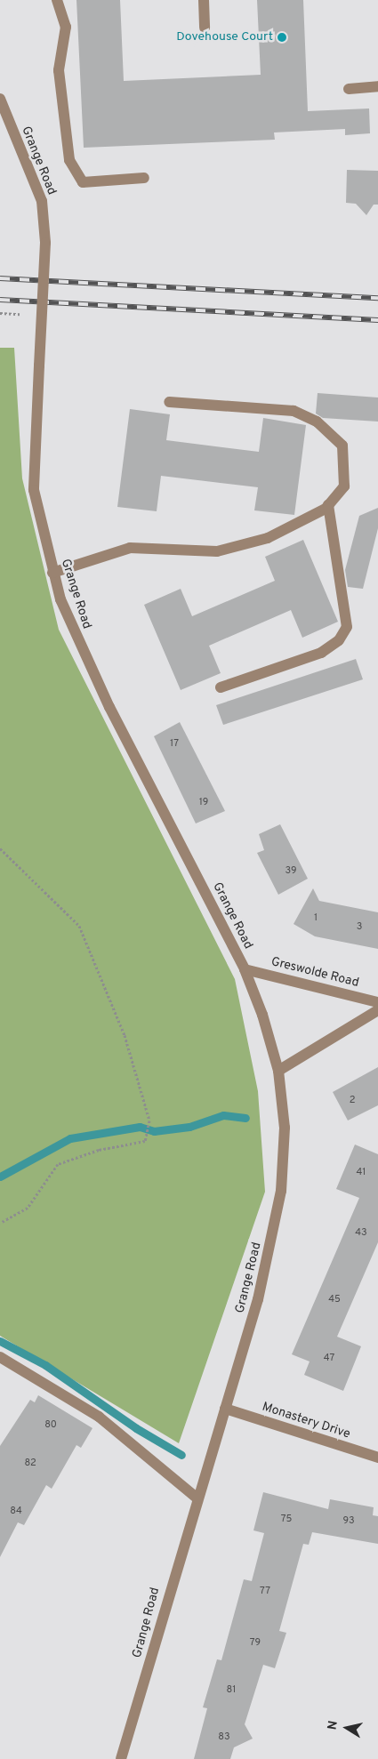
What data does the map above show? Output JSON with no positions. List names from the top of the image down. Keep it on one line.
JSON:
{"streets":{"street":["Grange Road","Greswolde Road","Monastery Drive"]},"crossings":[["Grange Road","Greswolde Road"],["Grange Road","Monastery Drive"]],"places":["Dovehouse Court"],"house_numbers":["17","19","39","1","3","2","41","43","45","47","80","82","84","75","93","77","79","81","83"],"north":"left"}
